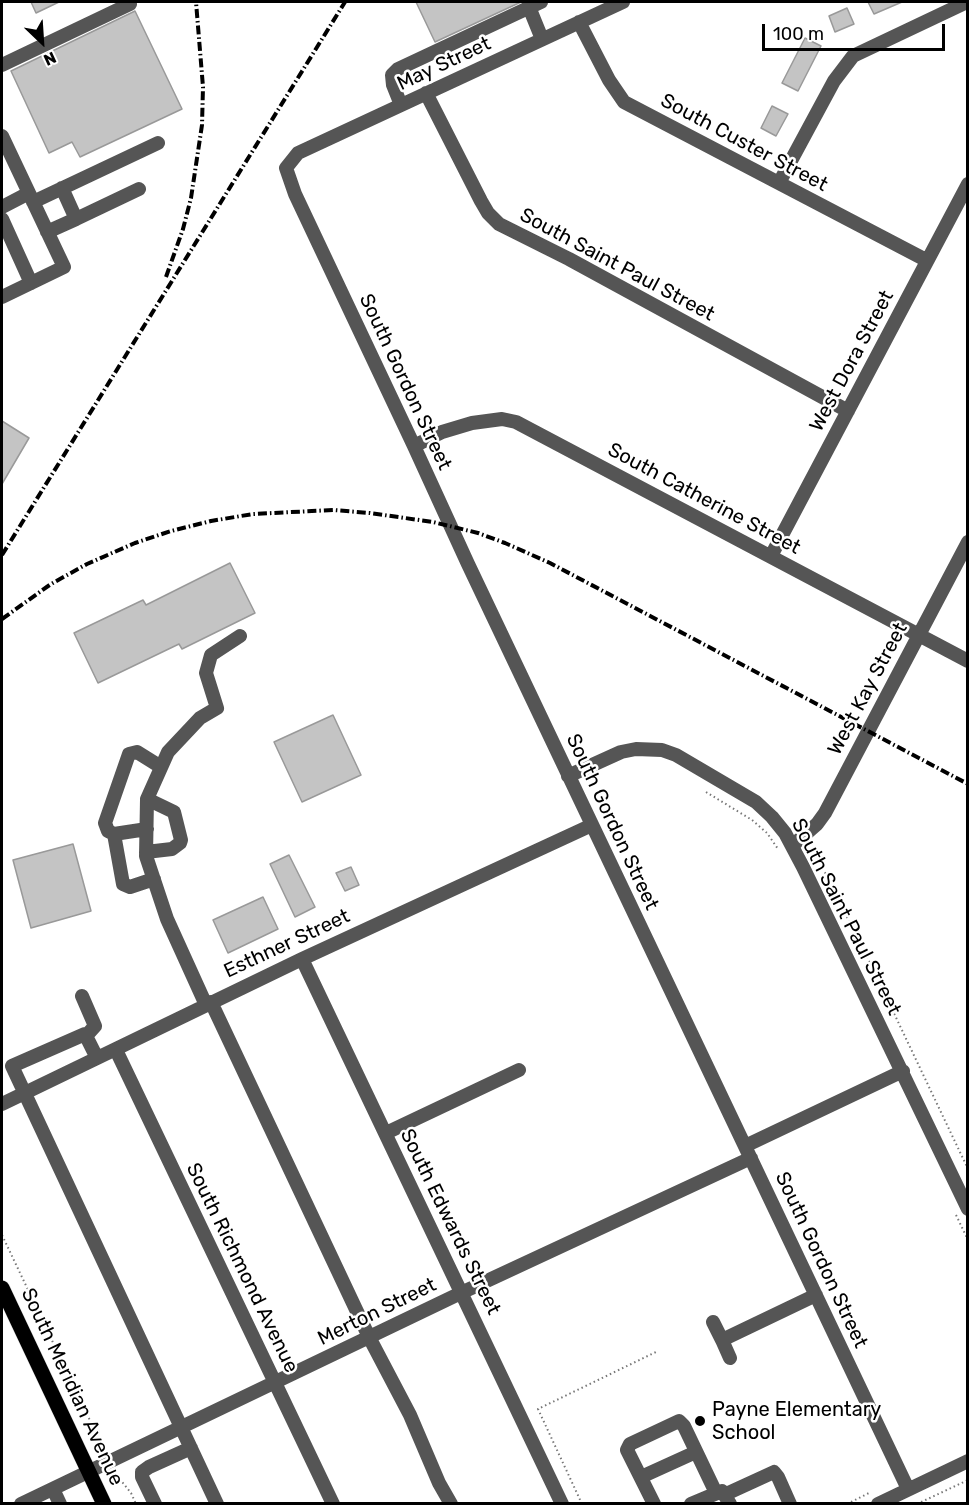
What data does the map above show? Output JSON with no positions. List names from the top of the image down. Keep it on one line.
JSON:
{"streets":{"main road":["South Meridian Avenue"],"street":["May Street","South Custer Street","South Saint Paul Street","West Dora Street","South Gordon Street","South Catherine Street","West Kay Street","Esthner Street","South Edwards Street","South Richmond Avenue","Merton Street"]},"crossings":[["May Street","South Custer Street"],["May Street","South Saint Paul Street"],["May Street","South Gordon Street"],["South Custer Street","West Dora Street"],["South Saint Paul Street","West Dora Street"],["South Saint Paul Street","South Gordon Street"],["South Saint Paul Street","West Kay Street"],["South Saint Paul Street","Merton Street"],["West Dora Street","South Catherine Street"],["South Gordon Street","South Catherine Street"],["South Gordon Street","Esthner Street"],["South Gordon Street","Merton Street"],["South Catherine Street","West Kay Street"],["Esthner Street","South Edwards Street"],["Esthner Street","South Richmond Avenue"],["South Edwards Street","Merton Street"],["South Richmond Avenue","Merton Street"],["Merton Street","South Meridian Avenue"]],"places":["Payne Elementary School"],"scale_bar":"100 m","north":"bottom right"}
